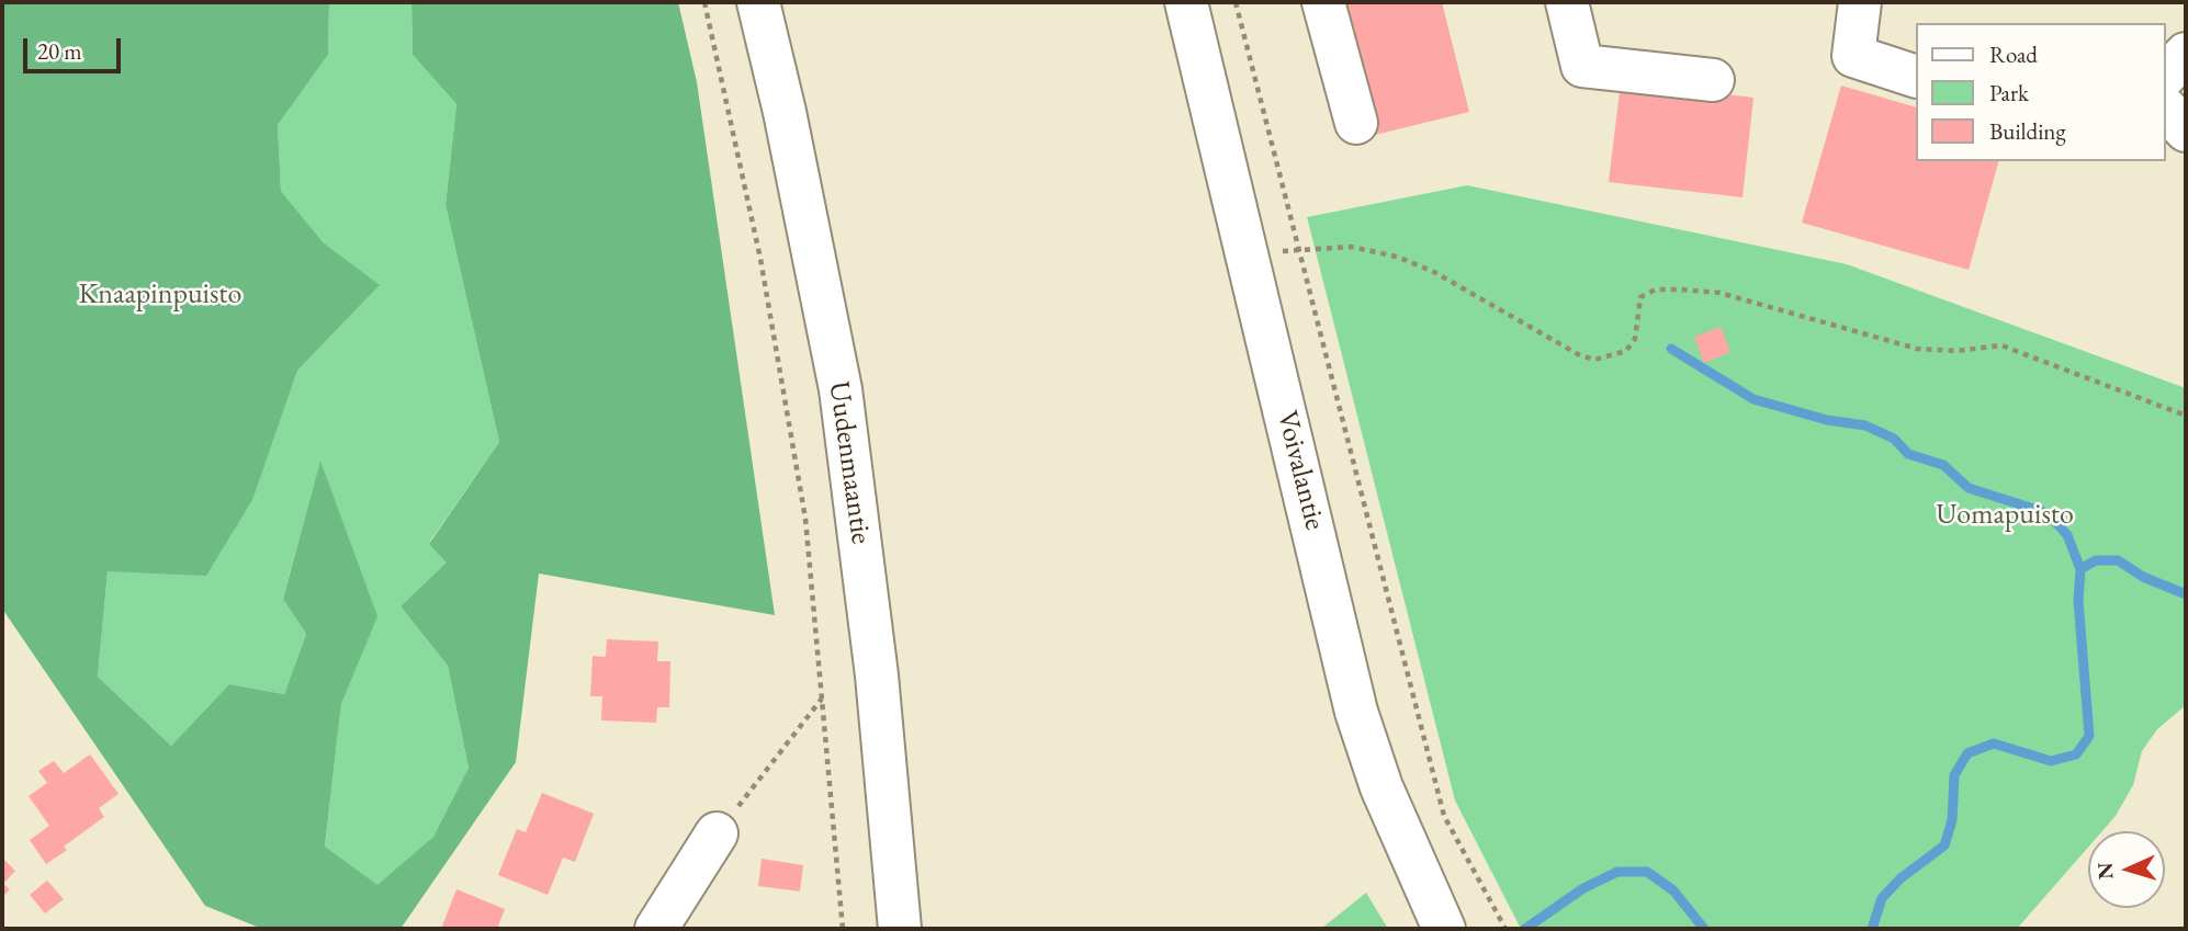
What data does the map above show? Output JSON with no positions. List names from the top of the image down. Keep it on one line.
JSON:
{"streets":{"street":["Uudenmaantie","Voivalantie"]},"parks":["Knaapinpuisto","Uomapuisto"],"legend":["Road","Park","Building"],"scale_bar":"20 m","north":"left"}
